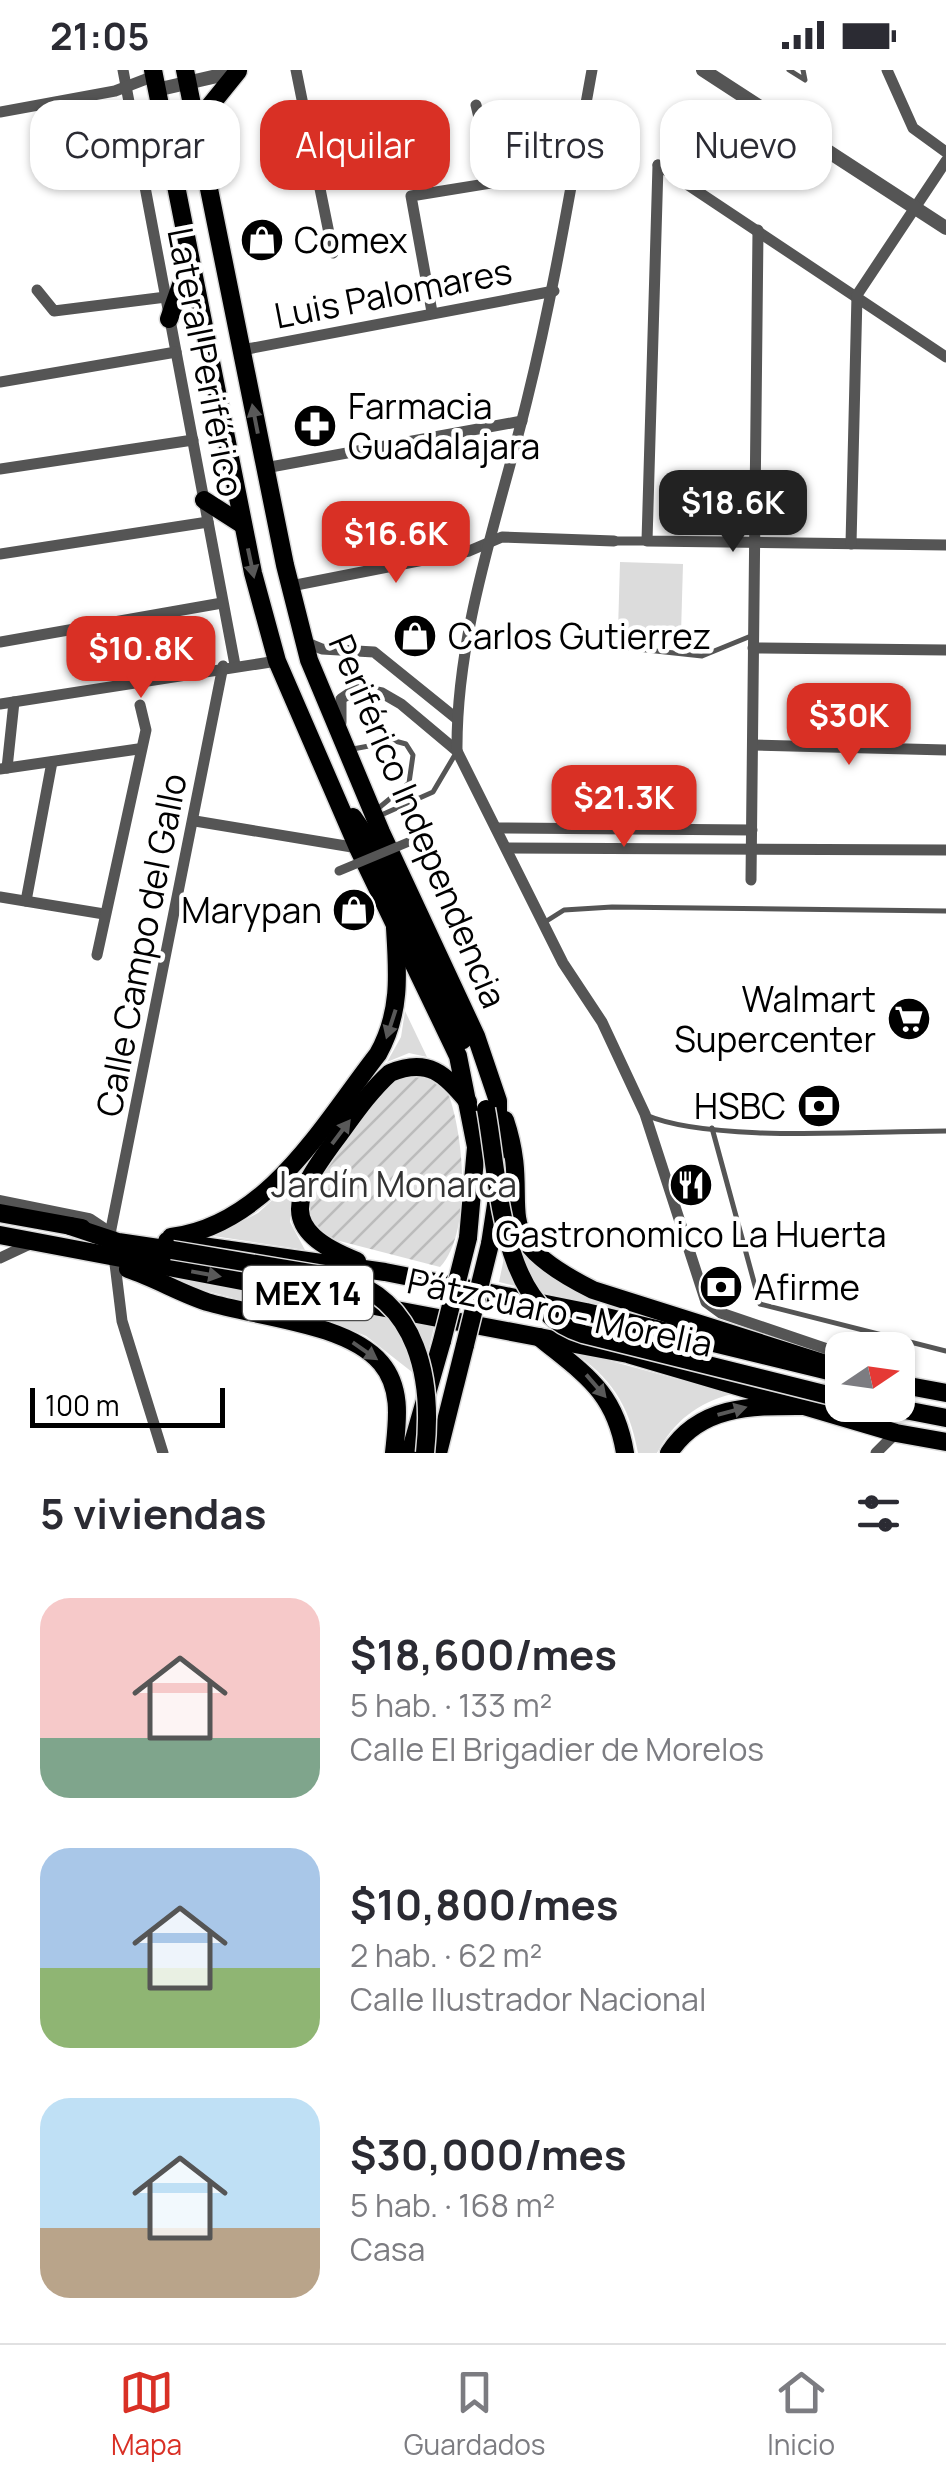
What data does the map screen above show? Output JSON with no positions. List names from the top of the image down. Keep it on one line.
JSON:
{"streets":{"main road":["Periférico Independencia","MEX 14","Pátzcuaro - Morelia"],"street":["Luis Palomares","Lateral Periférico","Calle Campo del Gallo"]},"crossings":[["Luis Palomares","Periférico Independencia"],["Lateral Periférico","Calle Campo del Gallo"],["Calle Campo del Gallo","MEX 14"],["MEX 14","Pátzcuaro - Morelia"]],"parks":["Jardín Monarca"],"places":{"shop":["Comex","Carlos Gutierrez","Marypan"],"pharmacy":["Farmacia Guadalajara"],"supermarket":["Walmart Supercenter"],"bank":["HSBC","Afirme"],"restaurant":["Gastronomico La Huerta"]},"scale_bar":"100 m","north":"right","page":{"status":"21:05","chip":["Comprar","Alquilar","Filtros","Nuevo"],"price":["$18.6K","$16.6K","$10.8K","$30K","$21.3K"],"scale":"100 m","heading":"5 viviendas","list":[{"name":"$18,600/mes","note":"5 hab. · 133 m² · Calle El Brigadier de Morelos"},{"name":"$10,800/mes","note":"2 hab. · 62 m² · Calle Ilustrador Nacional"},{"name":"$30,000/mes","note":"5 hab. · 168 m² · Casa"}],"tabs":["Mapa","Guardados","Inicio"]}}
